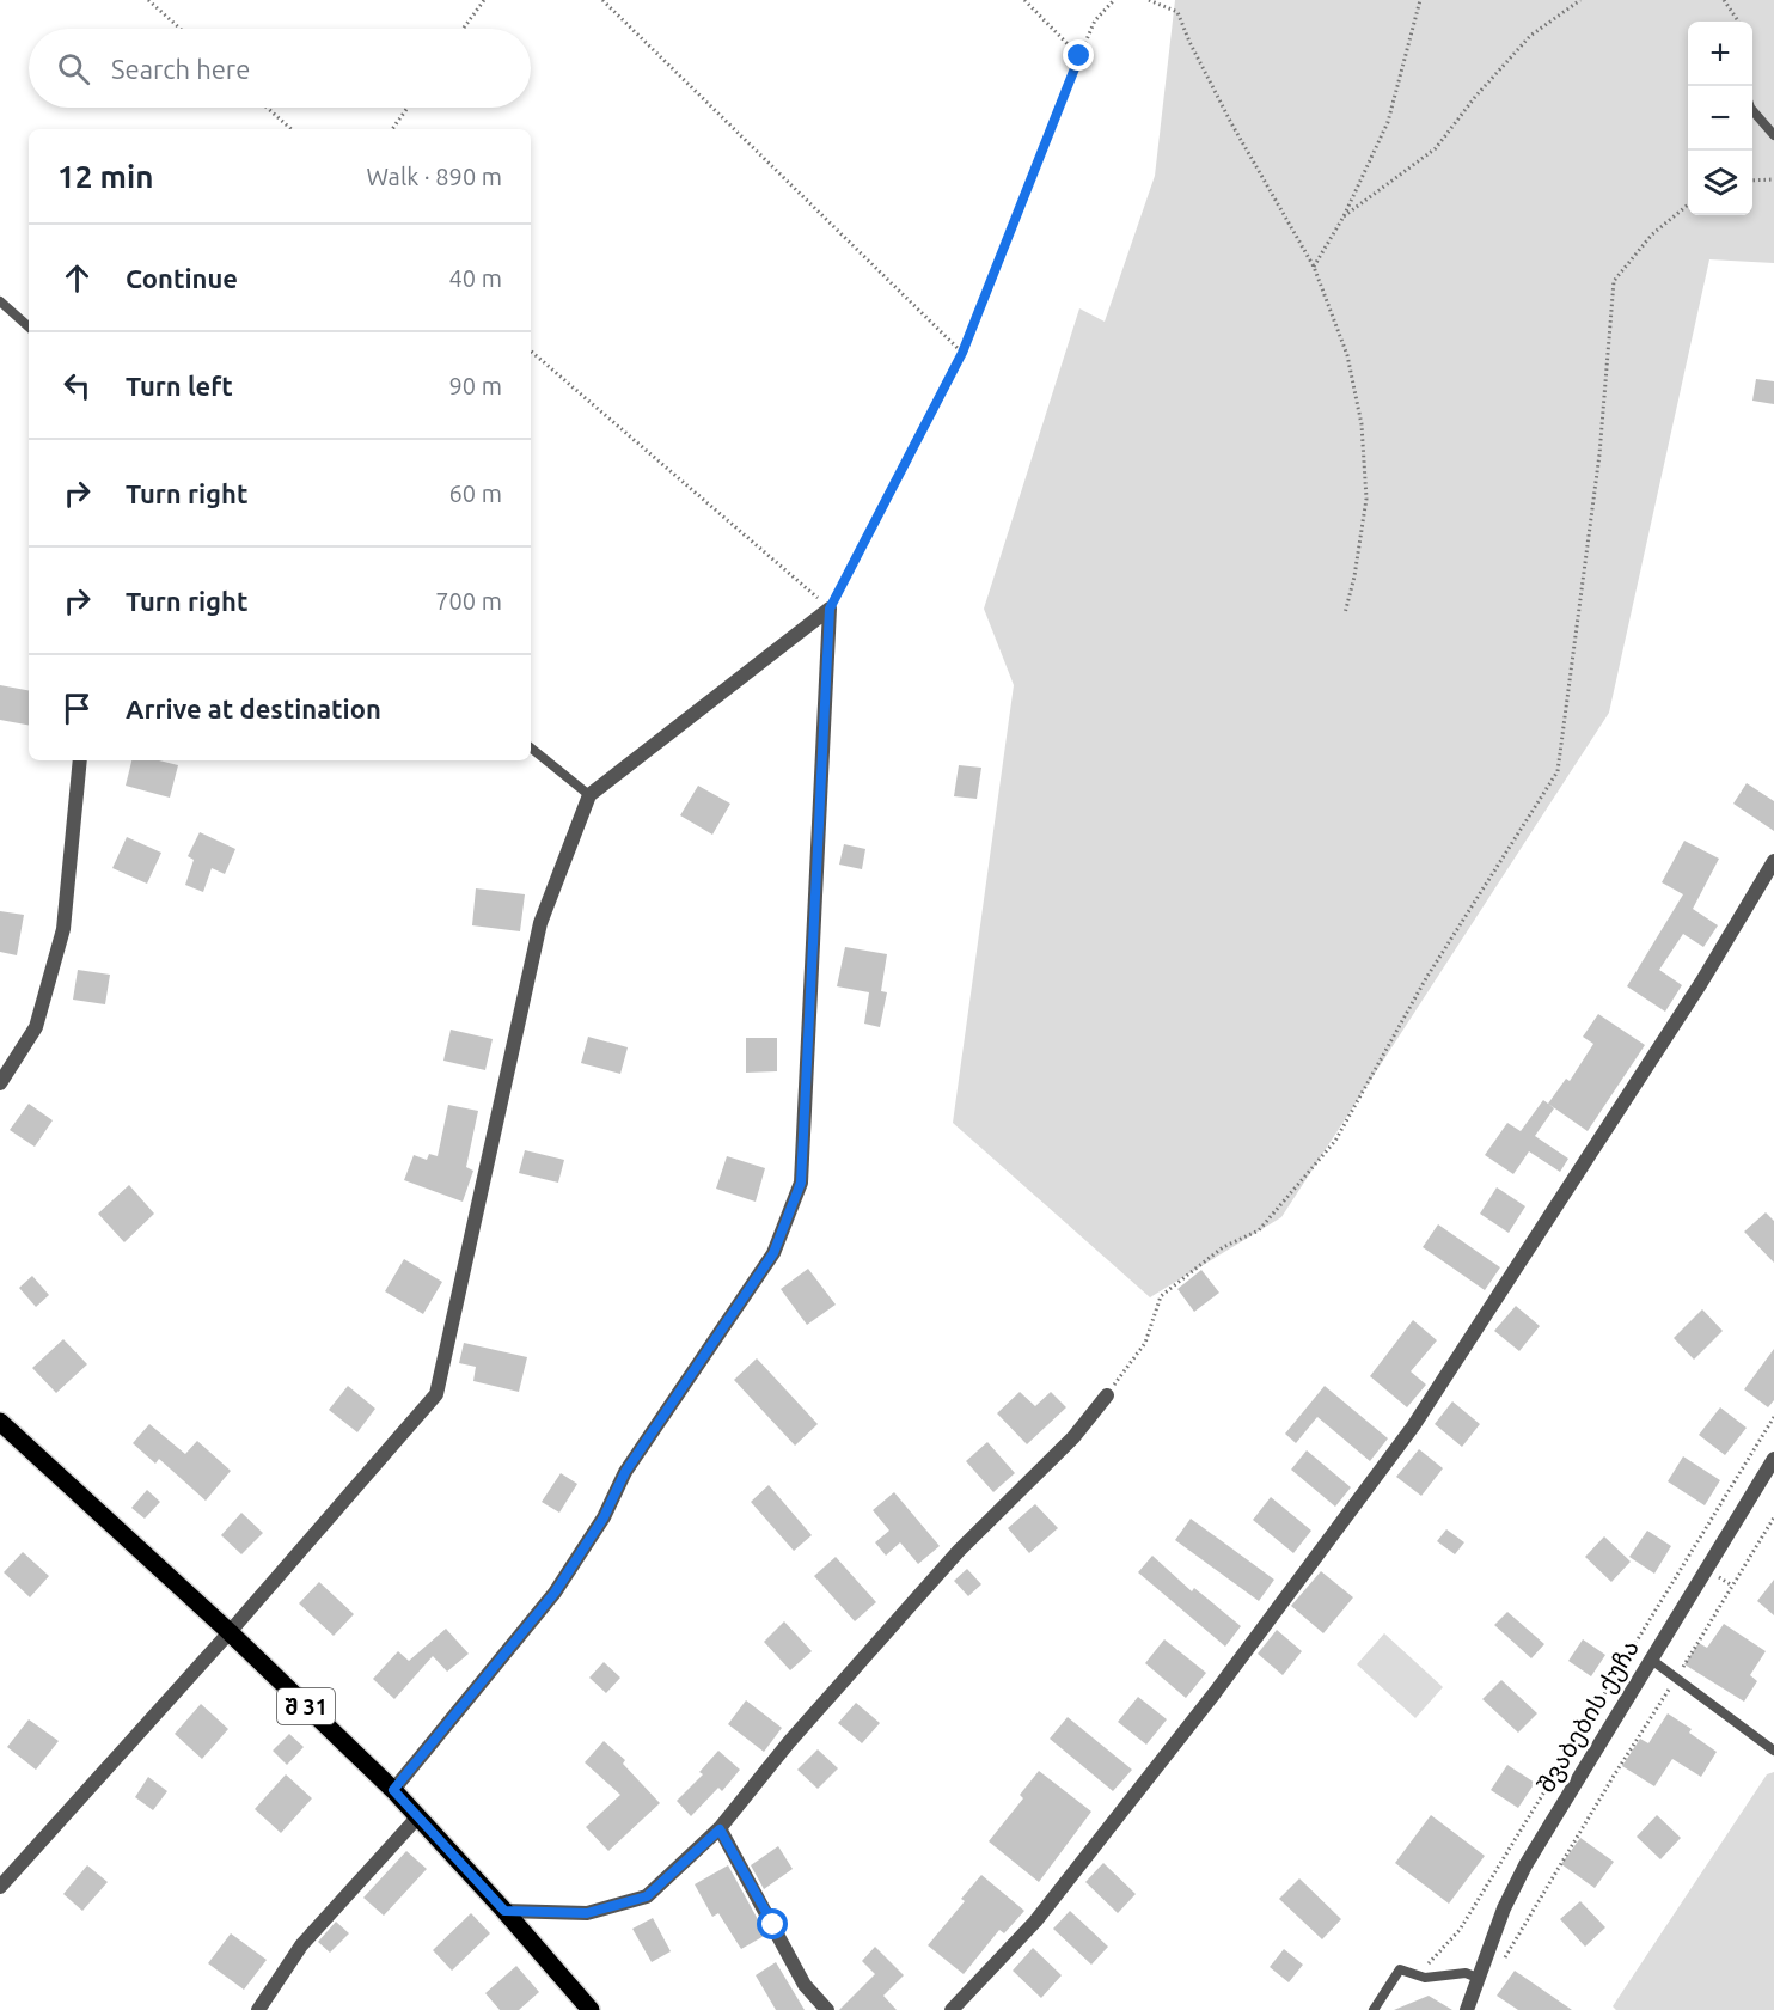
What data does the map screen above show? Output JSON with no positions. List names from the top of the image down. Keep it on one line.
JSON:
{"streets":{"main road":["შ 31"],"street":["შვაბების ქუჩა"]},"page":{"map_buttons":["+","−"],"search":"Search here","heading":["12 min","Walk · 890 m"],"list":[["Continue","40 m"],["Turn left","90 m"],["Turn right","60 m"],["Turn right","700 m"],"Arrive at destination"]}}
